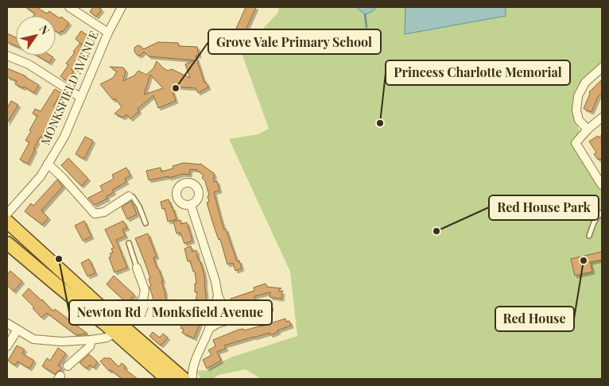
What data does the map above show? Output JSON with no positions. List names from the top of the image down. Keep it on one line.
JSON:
{"streets":{"street":["MONKSFIELD AVENUE"]},"places":["Grove Vale Primary School","Princess Charlotte Memorial","Red House Park","Newton Rd / Monksfield Avenue","Red House"],"north":"top right"}
